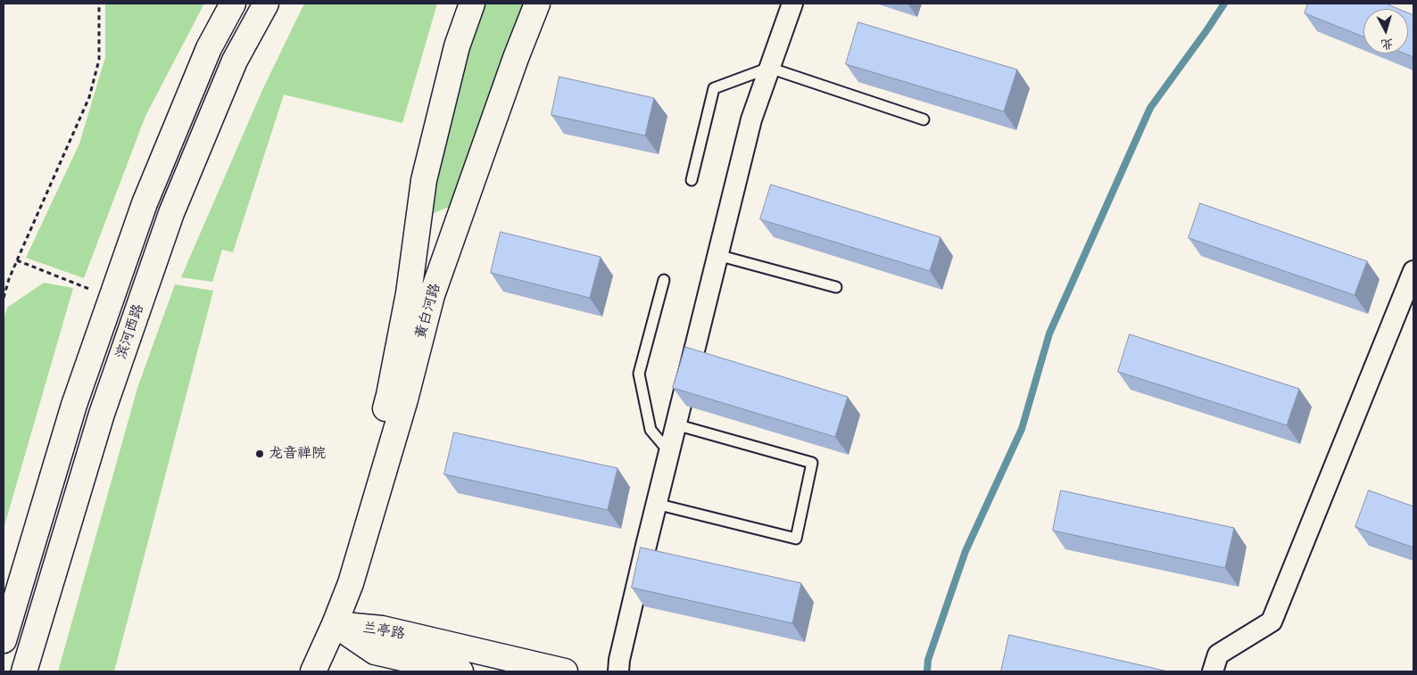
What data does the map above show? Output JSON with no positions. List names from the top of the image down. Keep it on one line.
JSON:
{"streets":{"street":["黄白河路","滨河西路","兰亭路"]},"crossings":[["黄白河路","兰亭路"]],"places":["龙音禅院"],"north":"bottom"}
